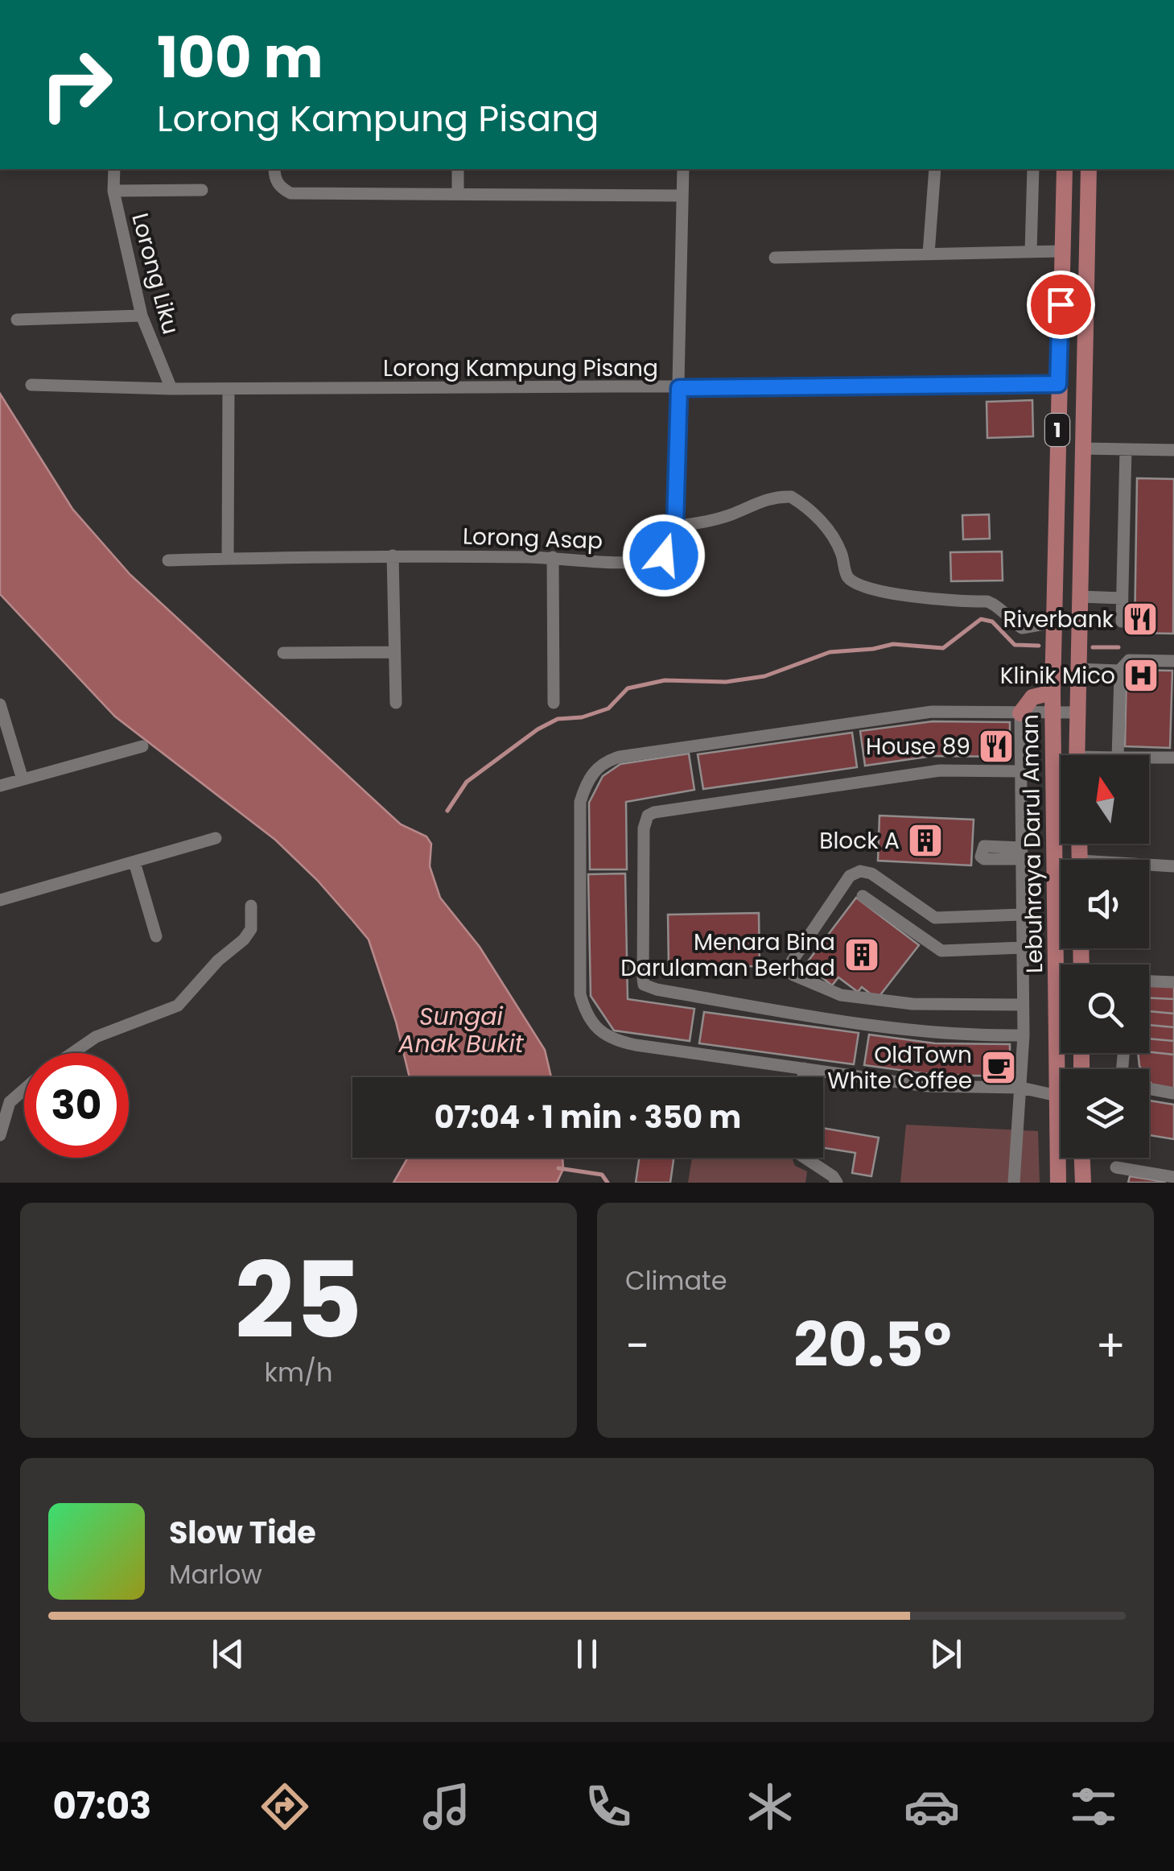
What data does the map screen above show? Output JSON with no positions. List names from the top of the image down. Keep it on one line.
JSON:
{"streets":{"main road":["1","Lebuhraya Darul Aman"],"street":["Lorong Liku","Lorong Kampung Pisang","Lorong Asap"]},"crossings":[["Lorong Liku","Lorong Kampung Pisang"],["Lorong Kampung Pisang","Lorong Asap"],["Lorong Kampung Pisang","Lebuhraya Darul Aman"]],"water":["Sungai Anak Bukit"],"places":{"restaurant":["Riverbank","House 89"],"hospital":["Klinik Mico"],"building":["Block A","Menara Bina Darulaman Berhad"],"cafe":["OldTown White Coffee"]},"north":"top","page":{"turn":["100 m","Lorong Kampung Pisang"],"limit":"30","trip":"07:04 · 1 min · 350 m","tile":[["25","km/h"],"Climate"],"heat":["−","20.5°","+"],"song":["Slow Tide","Marlow"],"tabs":"07:03"}}
